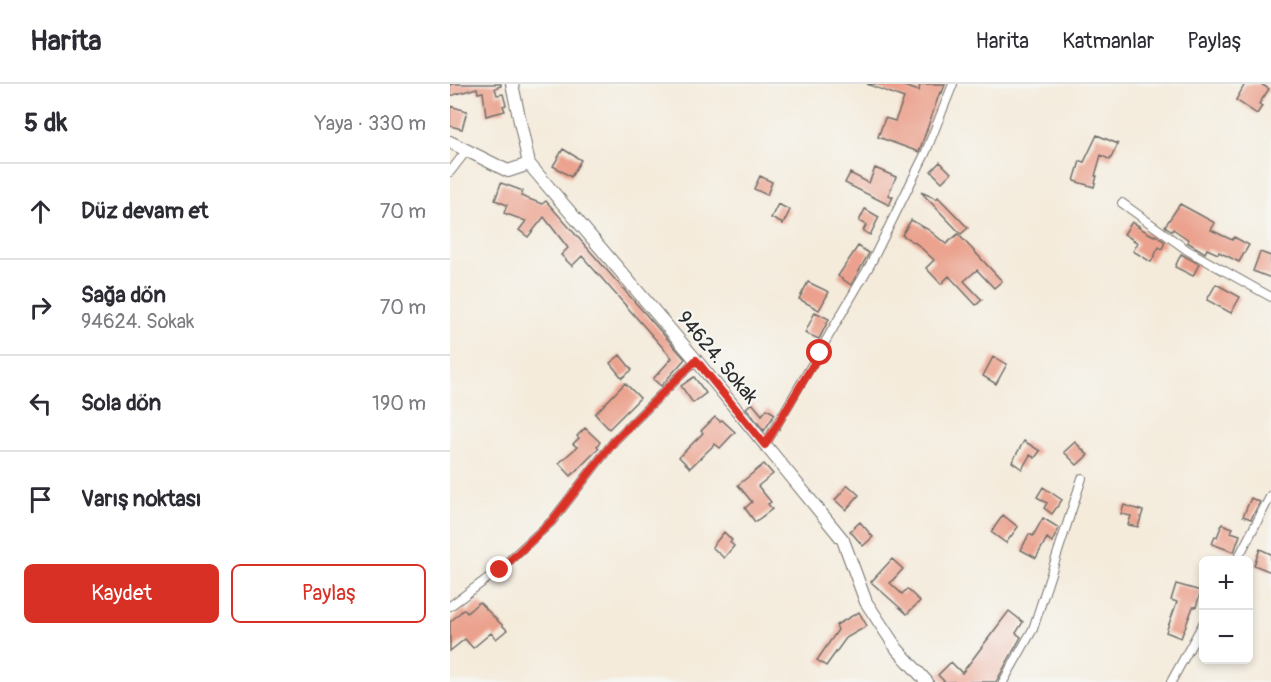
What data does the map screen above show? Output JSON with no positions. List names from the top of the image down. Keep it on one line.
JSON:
{"streets":{"street":["94624. Sokak"]},"page":{"header":"Harita","nav":["Harita","Katmanlar","Paylaş"],"heading":["5 dk","Yaya · 330 m"],"list":[["Düz devam et","70 m"],["Sağa dön","94624. Sokak","70 m"],["Sola dön","190 m"],"Varış noktası"],"buttons":["Kaydet","Paylaş"],"map_buttons":["+","−"]}}
